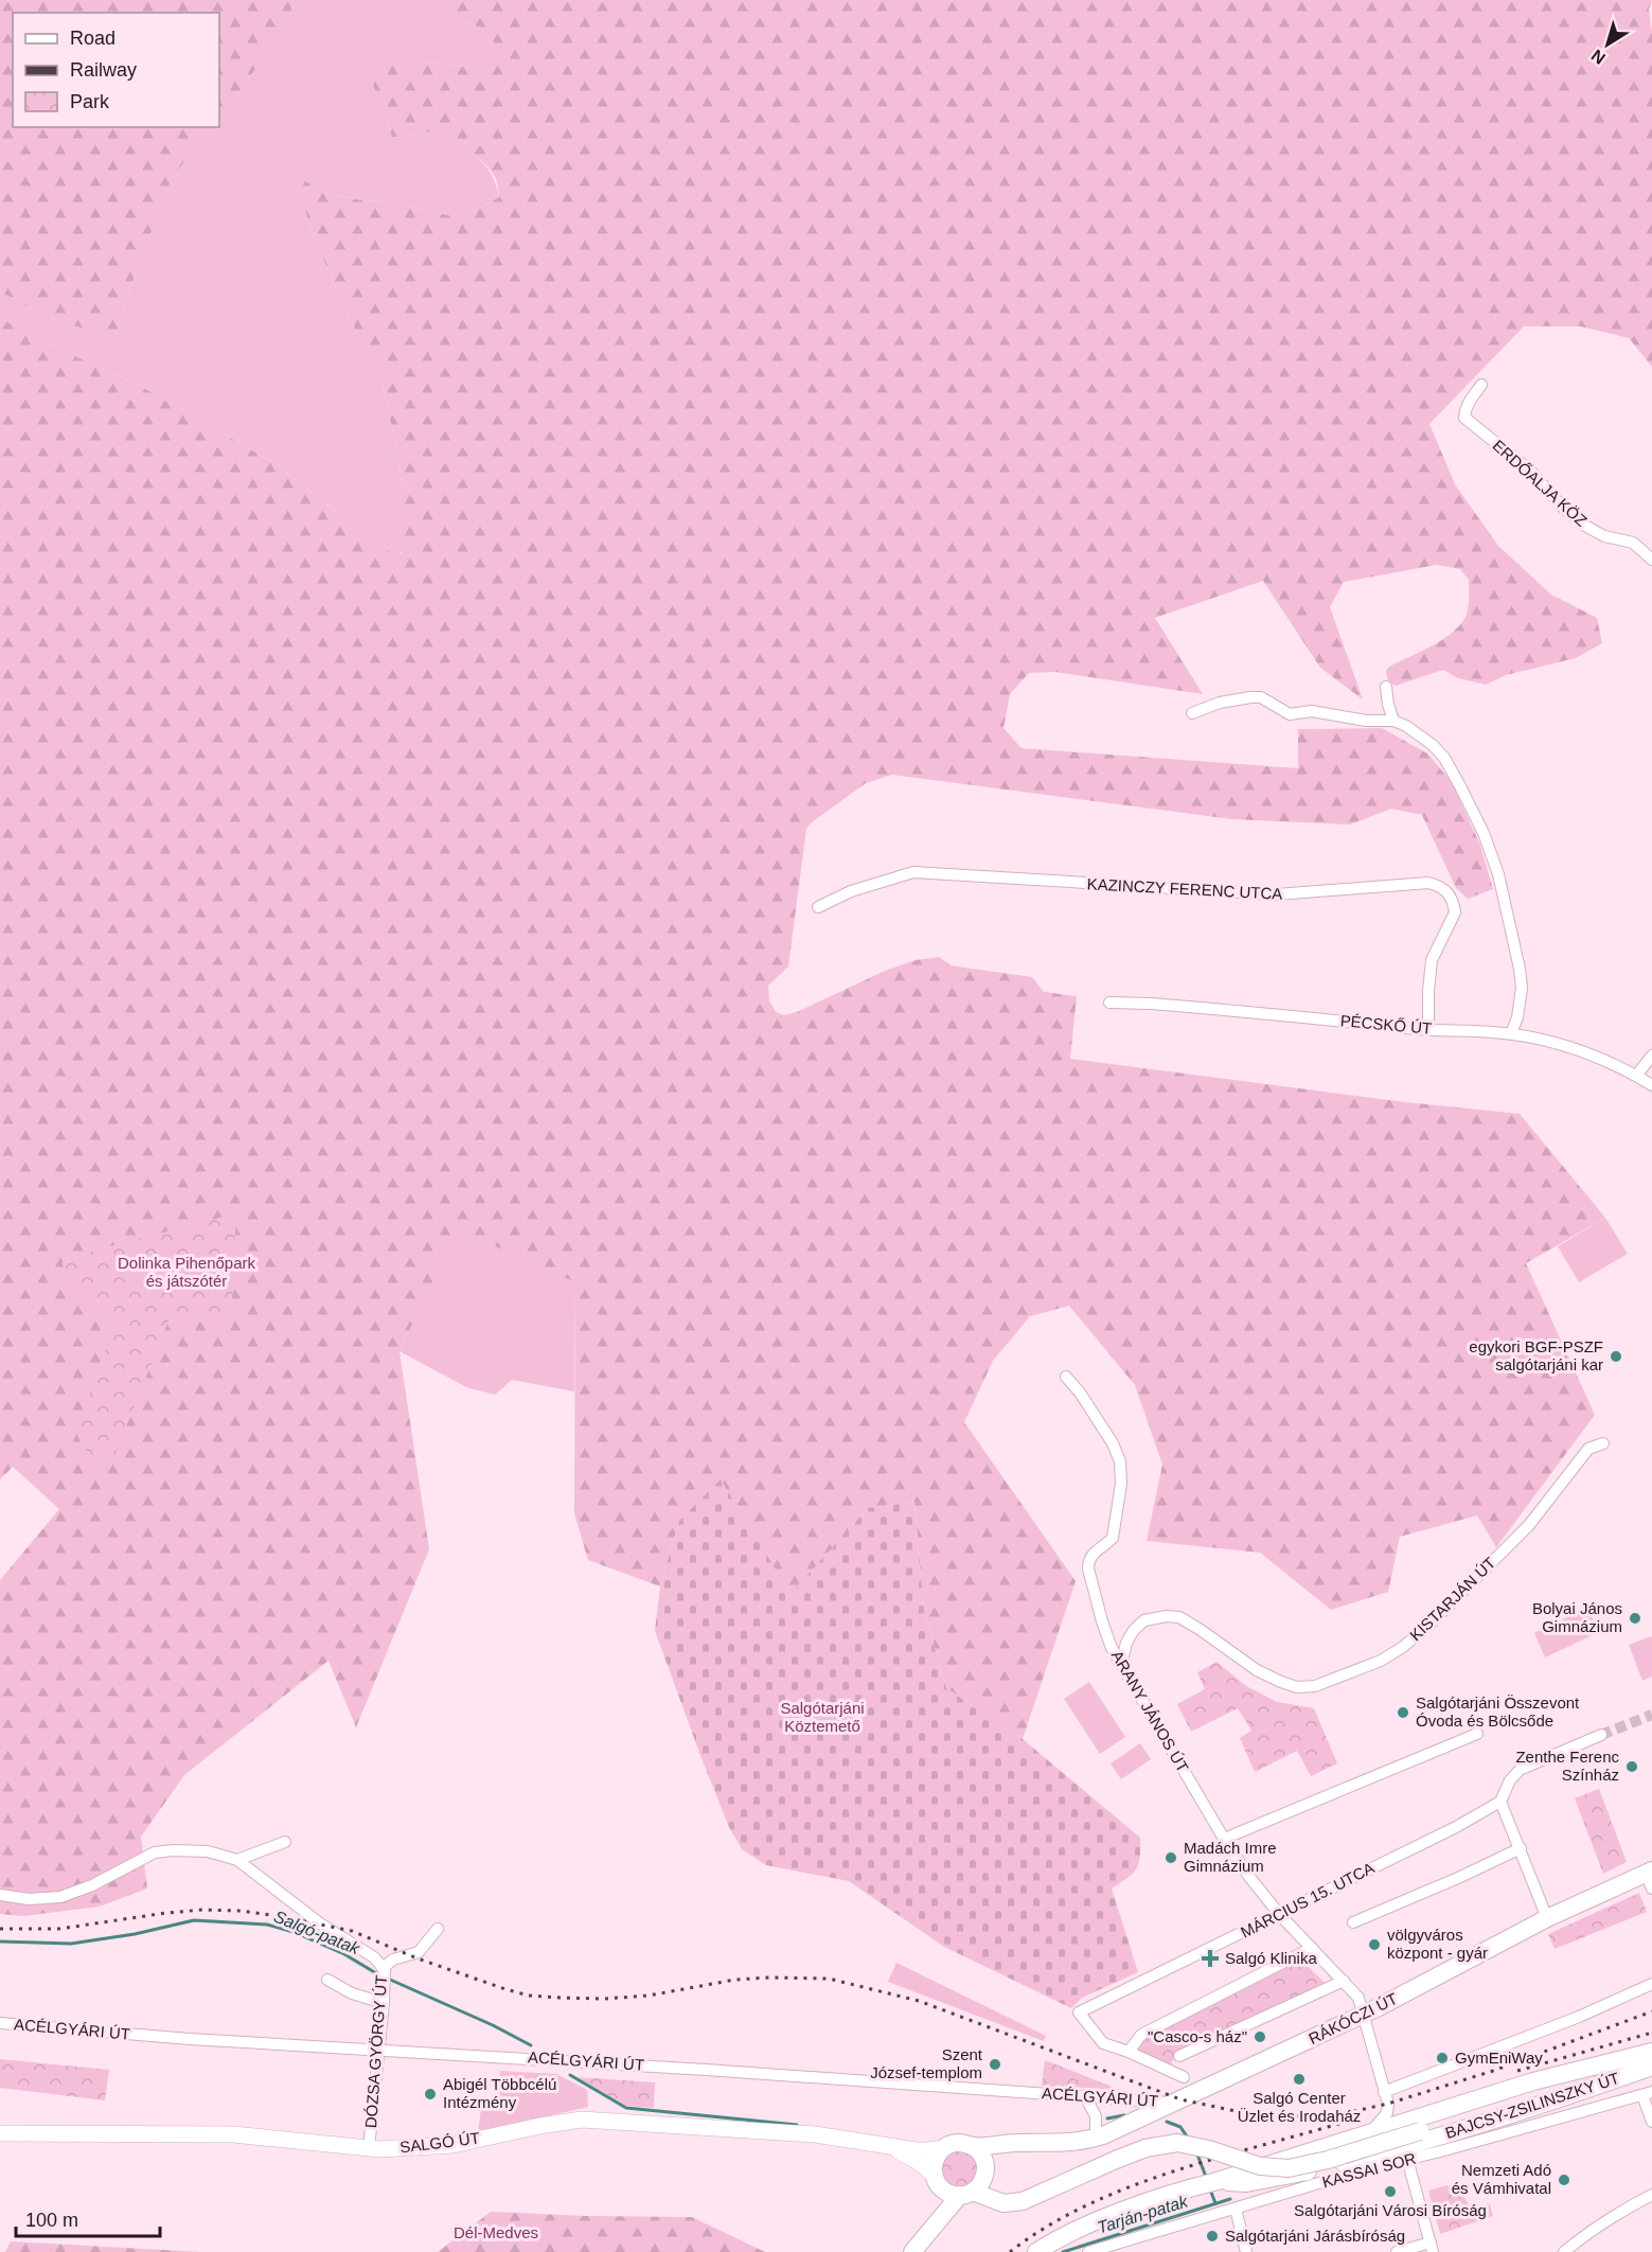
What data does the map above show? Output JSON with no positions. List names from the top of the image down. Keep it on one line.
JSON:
{"streets":{"main road":["RÁKÓCZI ÚT","BAJCSY-ZSILINSZKY ÚT","SALGÓ ÚT"],"street":["ERDŐALJA KÖZ","KAZINCZY FERENC UTCA","PÉCSKŐ ÚT","KISTARJÁN ÚT","ARANY JÁNOS ÚT","MÁRCIUS 15. UTCA","ACÉLGYÁRI ÚT","DÓZSA GYÖRGY ÚT","KASSAI SOR"]},"crossings":[["KAZINCZY FERENC UTCA","PÉCSKŐ ÚT"],["KISTARJÁN ÚT","ARANY JÁNOS ÚT"],["ARANY JÁNOS ÚT","MÁRCIUS 15. UTCA"],["ARANY JÁNOS ÚT","RÁKÓCZI ÚT"],["ARANY JÁNOS ÚT","BAJCSY-ZSILINSZKY ÚT"],["RÁKÓCZI ÚT","ACÉLGYÁRI ÚT"],["ACÉLGYÁRI ÚT","DÓZSA GYÖRGY ÚT"],["DÓZSA GYÖRGY ÚT","SALGÓ ÚT"],["BAJCSY-ZSILINSZKY ÚT","KASSAI SOR"]],"water":["Salgó-patak","Tarján-patak"],"parks":["Dolinka Pihenőpark és játszótér","Salgótarjáni Köztemető","Dél-Medves"],"places":{"other":["egykori BGF-PSZF salgótarjáni kar","Bolyai János Gimnázium","Salgótarjáni Összevont Óvoda és Bölcsőde","Zenthe Ferenc Színház","Madách Imre Gimnázium","völgyváros központ - gyár","\"Casco-s ház\"","GymEniWay","Szent József-templom","Salgó Center Üzlet és Irodaház","Abigél Többcélú Intézmény","Nemzeti Adó és Vámhivatal","Salgótarjáni Városi Bíróság","Salgótarjáni Járásbíróság"],"health":["Salgó Klinika"]},"legend":["Road","Railway","Park"],"scale_bar":"100 m","north":"bottom left"}
